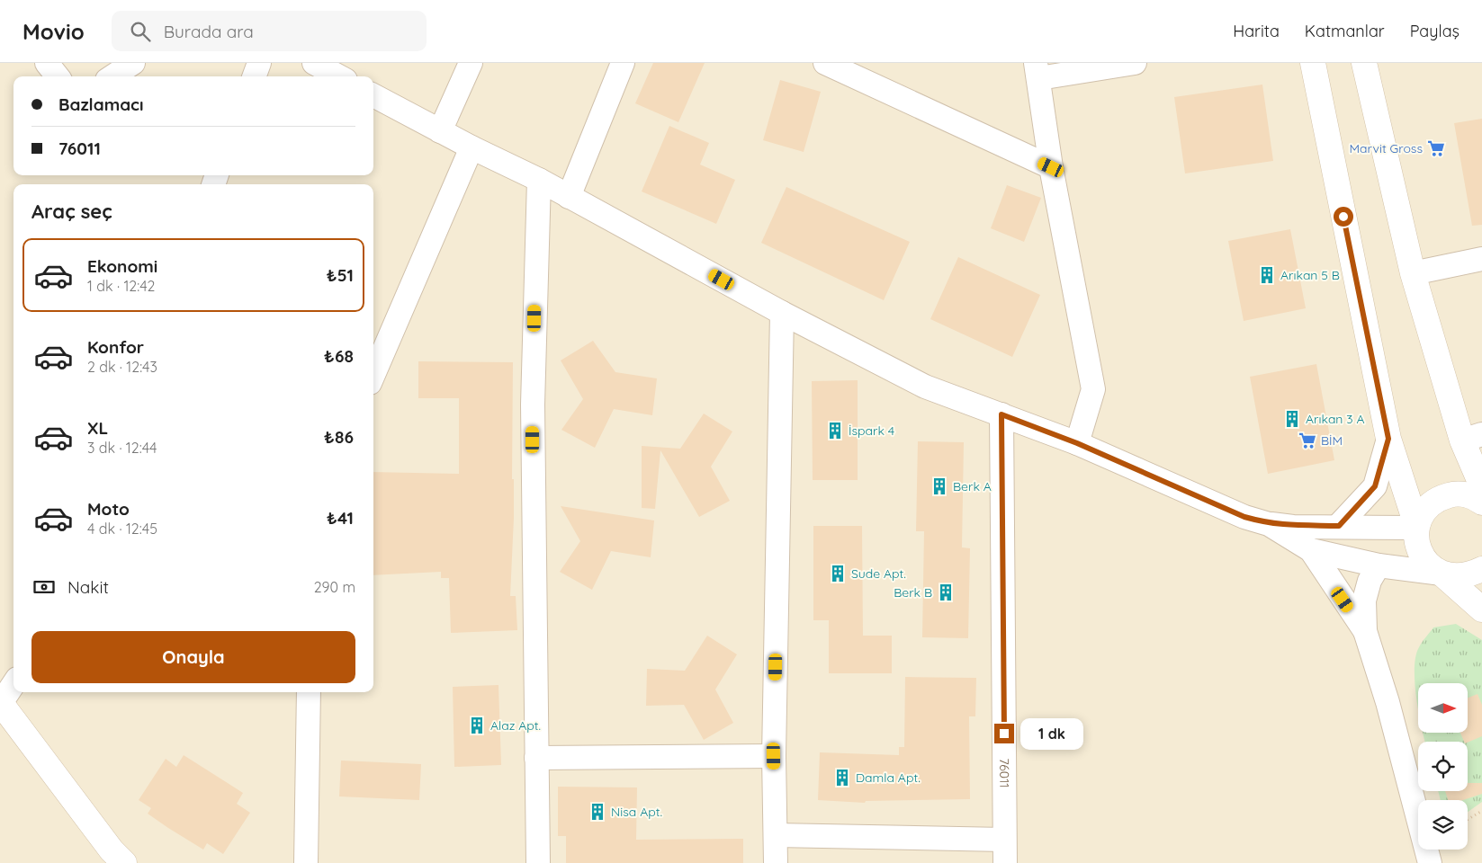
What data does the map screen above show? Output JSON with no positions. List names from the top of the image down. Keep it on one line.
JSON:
{"streets":{"street":["76011"]},"places":{"supermarket":["Marvit Gross","BİM"],"building":["Arıkan 5 B","Arıkan 3 A","İspark 4","Berk A","Sude Apt.","Berk B","Alaz Apt.","Damla Apt.","Nisa Apt."]},"north":"right","page":{"header":"Movio","search":"Burada ara","nav":["Harita","Katmanlar","Paylaş"],"banner":["Bazlamacı","76011"],"heading":"Araç seç","list":[{"name":"Ekonomi","note":"1 dk · 12:42","value":"₺51"},{"name":"Konfor","note":"2 dk · 12:43","value":"₺68"},{"name":"XL","note":"3 dk · 12:44","value":"₺86"},{"name":"Moto","note":"4 dk · 12:45","value":"₺41"}],"pay":["Nakit","290 m"],"buttons":"Onayla","bubble":"1 dk"}}
